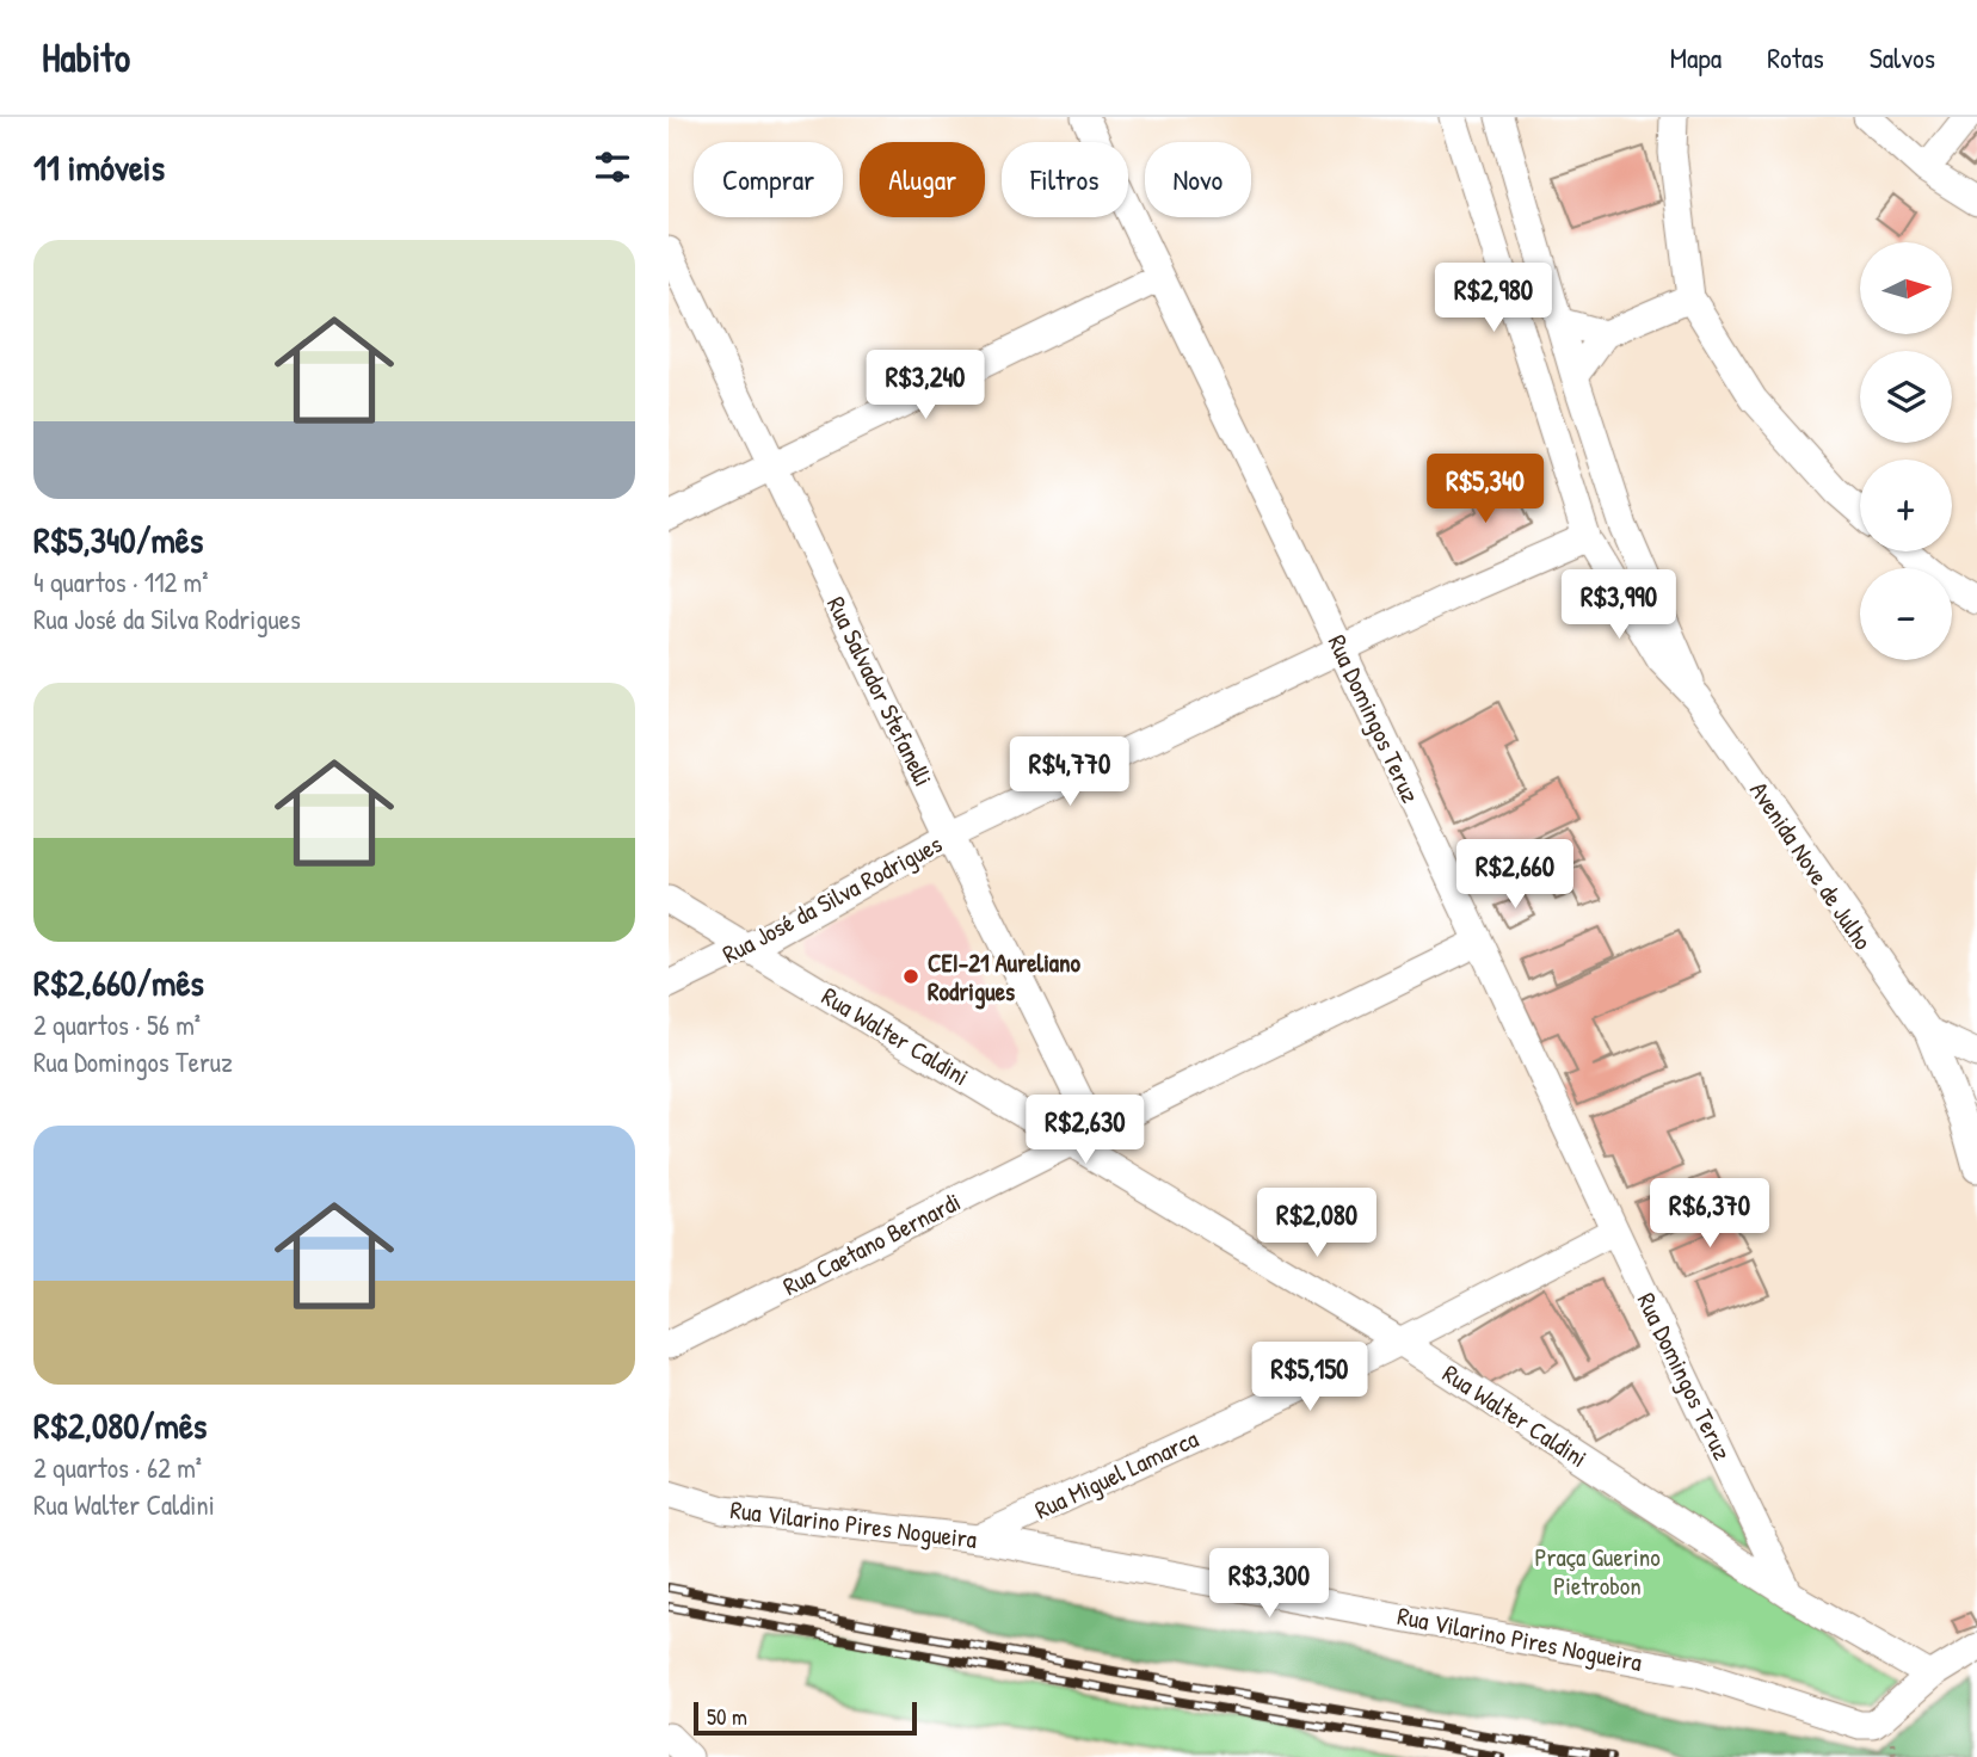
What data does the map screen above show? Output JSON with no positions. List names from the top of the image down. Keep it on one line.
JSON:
{"streets":{"street":["Rua Salvador Stefanelli","Rua Domingos Teruz","Avenida Nove de Julho","Rua José da Silva Rodrigues","Rua Walter Caldini","Rua Caetano Bernardi","Rua Miguel Lamarca","Rua Vilarino Pires Nogueira"]},"crossings":[["Rua Salvador Stefanelli","Rua José da Silva Rodrigues"],["Rua Salvador Stefanelli","Rua Walter Caldini"],["Rua Salvador Stefanelli","Rua Caetano Bernardi"],["Rua Domingos Teruz","Rua José da Silva Rodrigues"],["Rua Domingos Teruz","Rua Walter Caldini"],["Rua Domingos Teruz","Rua Caetano Bernardi"],["Rua Domingos Teruz","Rua Miguel Lamarca"],["Avenida Nove de Julho","Rua José da Silva Rodrigues"],["Rua José da Silva Rodrigues","Rua Walter Caldini"],["Rua Walter Caldini","Rua Caetano Bernardi"],["Rua Walter Caldini","Rua Miguel Lamarca"],["Rua Walter Caldini","Rua Vilarino Pires Nogueira"],["Rua Miguel Lamarca","Rua Vilarino Pires Nogueira"]],"parks":["Praça Guerino Pietrobon"],"places":["CEI-21 Aureliano Rodrigues"],"scale_bar":"50 m","north":"right","page":{"header":"Habito","nav":["Mapa","Rotas","Salvos"],"heading":"11 imóveis","chip":["Comprar","Alugar","Filtros","Novo"],"list":[{"name":"R$5,340/mês","note":"4 quartos · 112 m² · Rua José da Silva Rodrigues"},{"name":"R$2,660/mês","note":"2 quartos · 56 m² · Rua Domingos Teruz"},{"name":"R$2,080/mês","note":"2 quartos · 62 m² · Rua Walter Caldini"}],"map_buttons":["+","−"],"price":["R$2,980","R$3,240","R$5,340","R$3,990","R$4,770","R$2,660","R$2,630","R$6,370","R$2,080","R$5,150","R$3,300"],"scale":"50 m"}}
